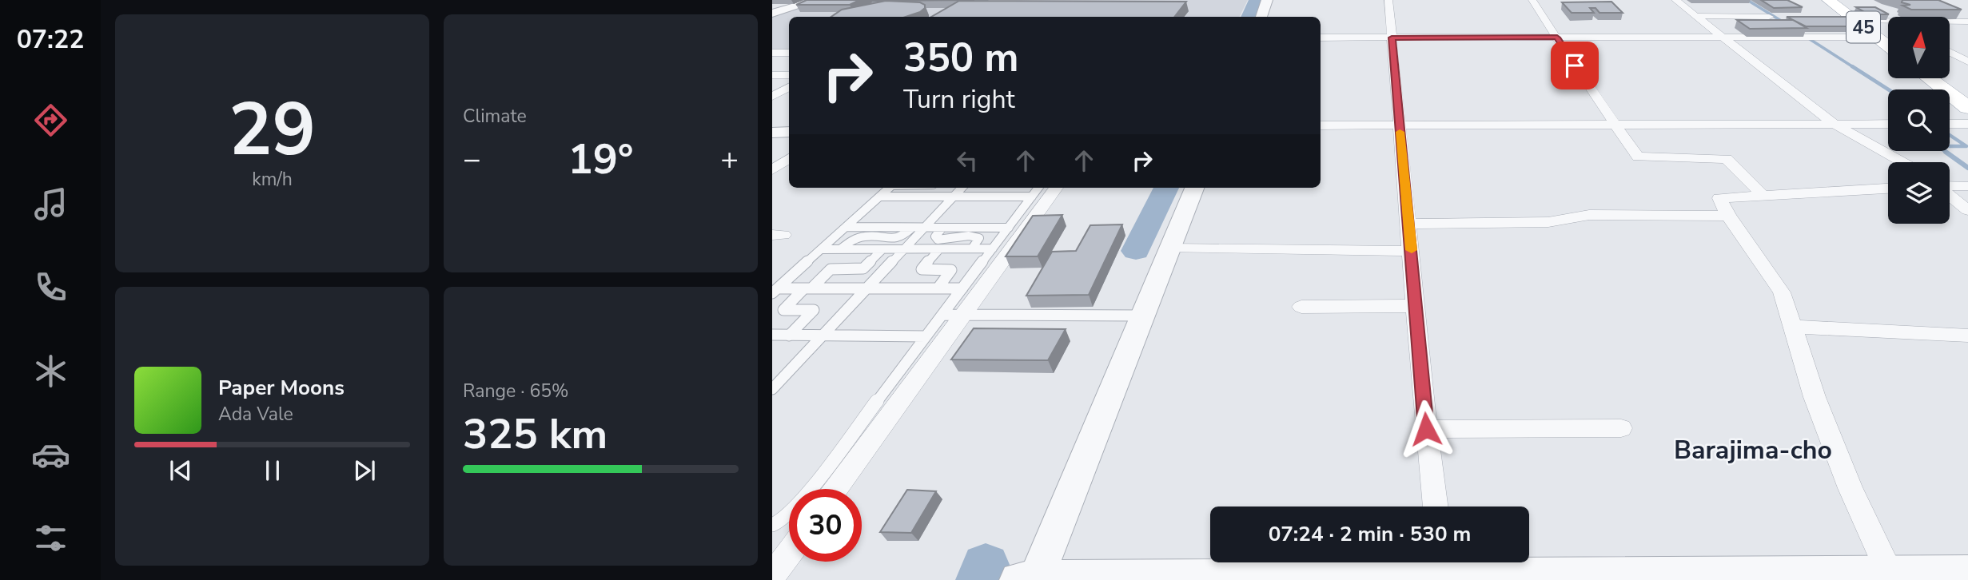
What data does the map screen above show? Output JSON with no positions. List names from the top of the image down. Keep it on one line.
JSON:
{"streets":{"main road":["45"]},"districts":["Barajima-cho"],"north":"top","page":{"tabs":"07:22","tile":[["29","km/h"],"Climate",["Range · 65%","325 km"]],"turn":["350 m","Turn right"],"heat":["−","19°","+"],"song":["Paper Moons","Ada Vale"],"limit":"30","trip":"07:24 · 2 min · 530 m"}}
